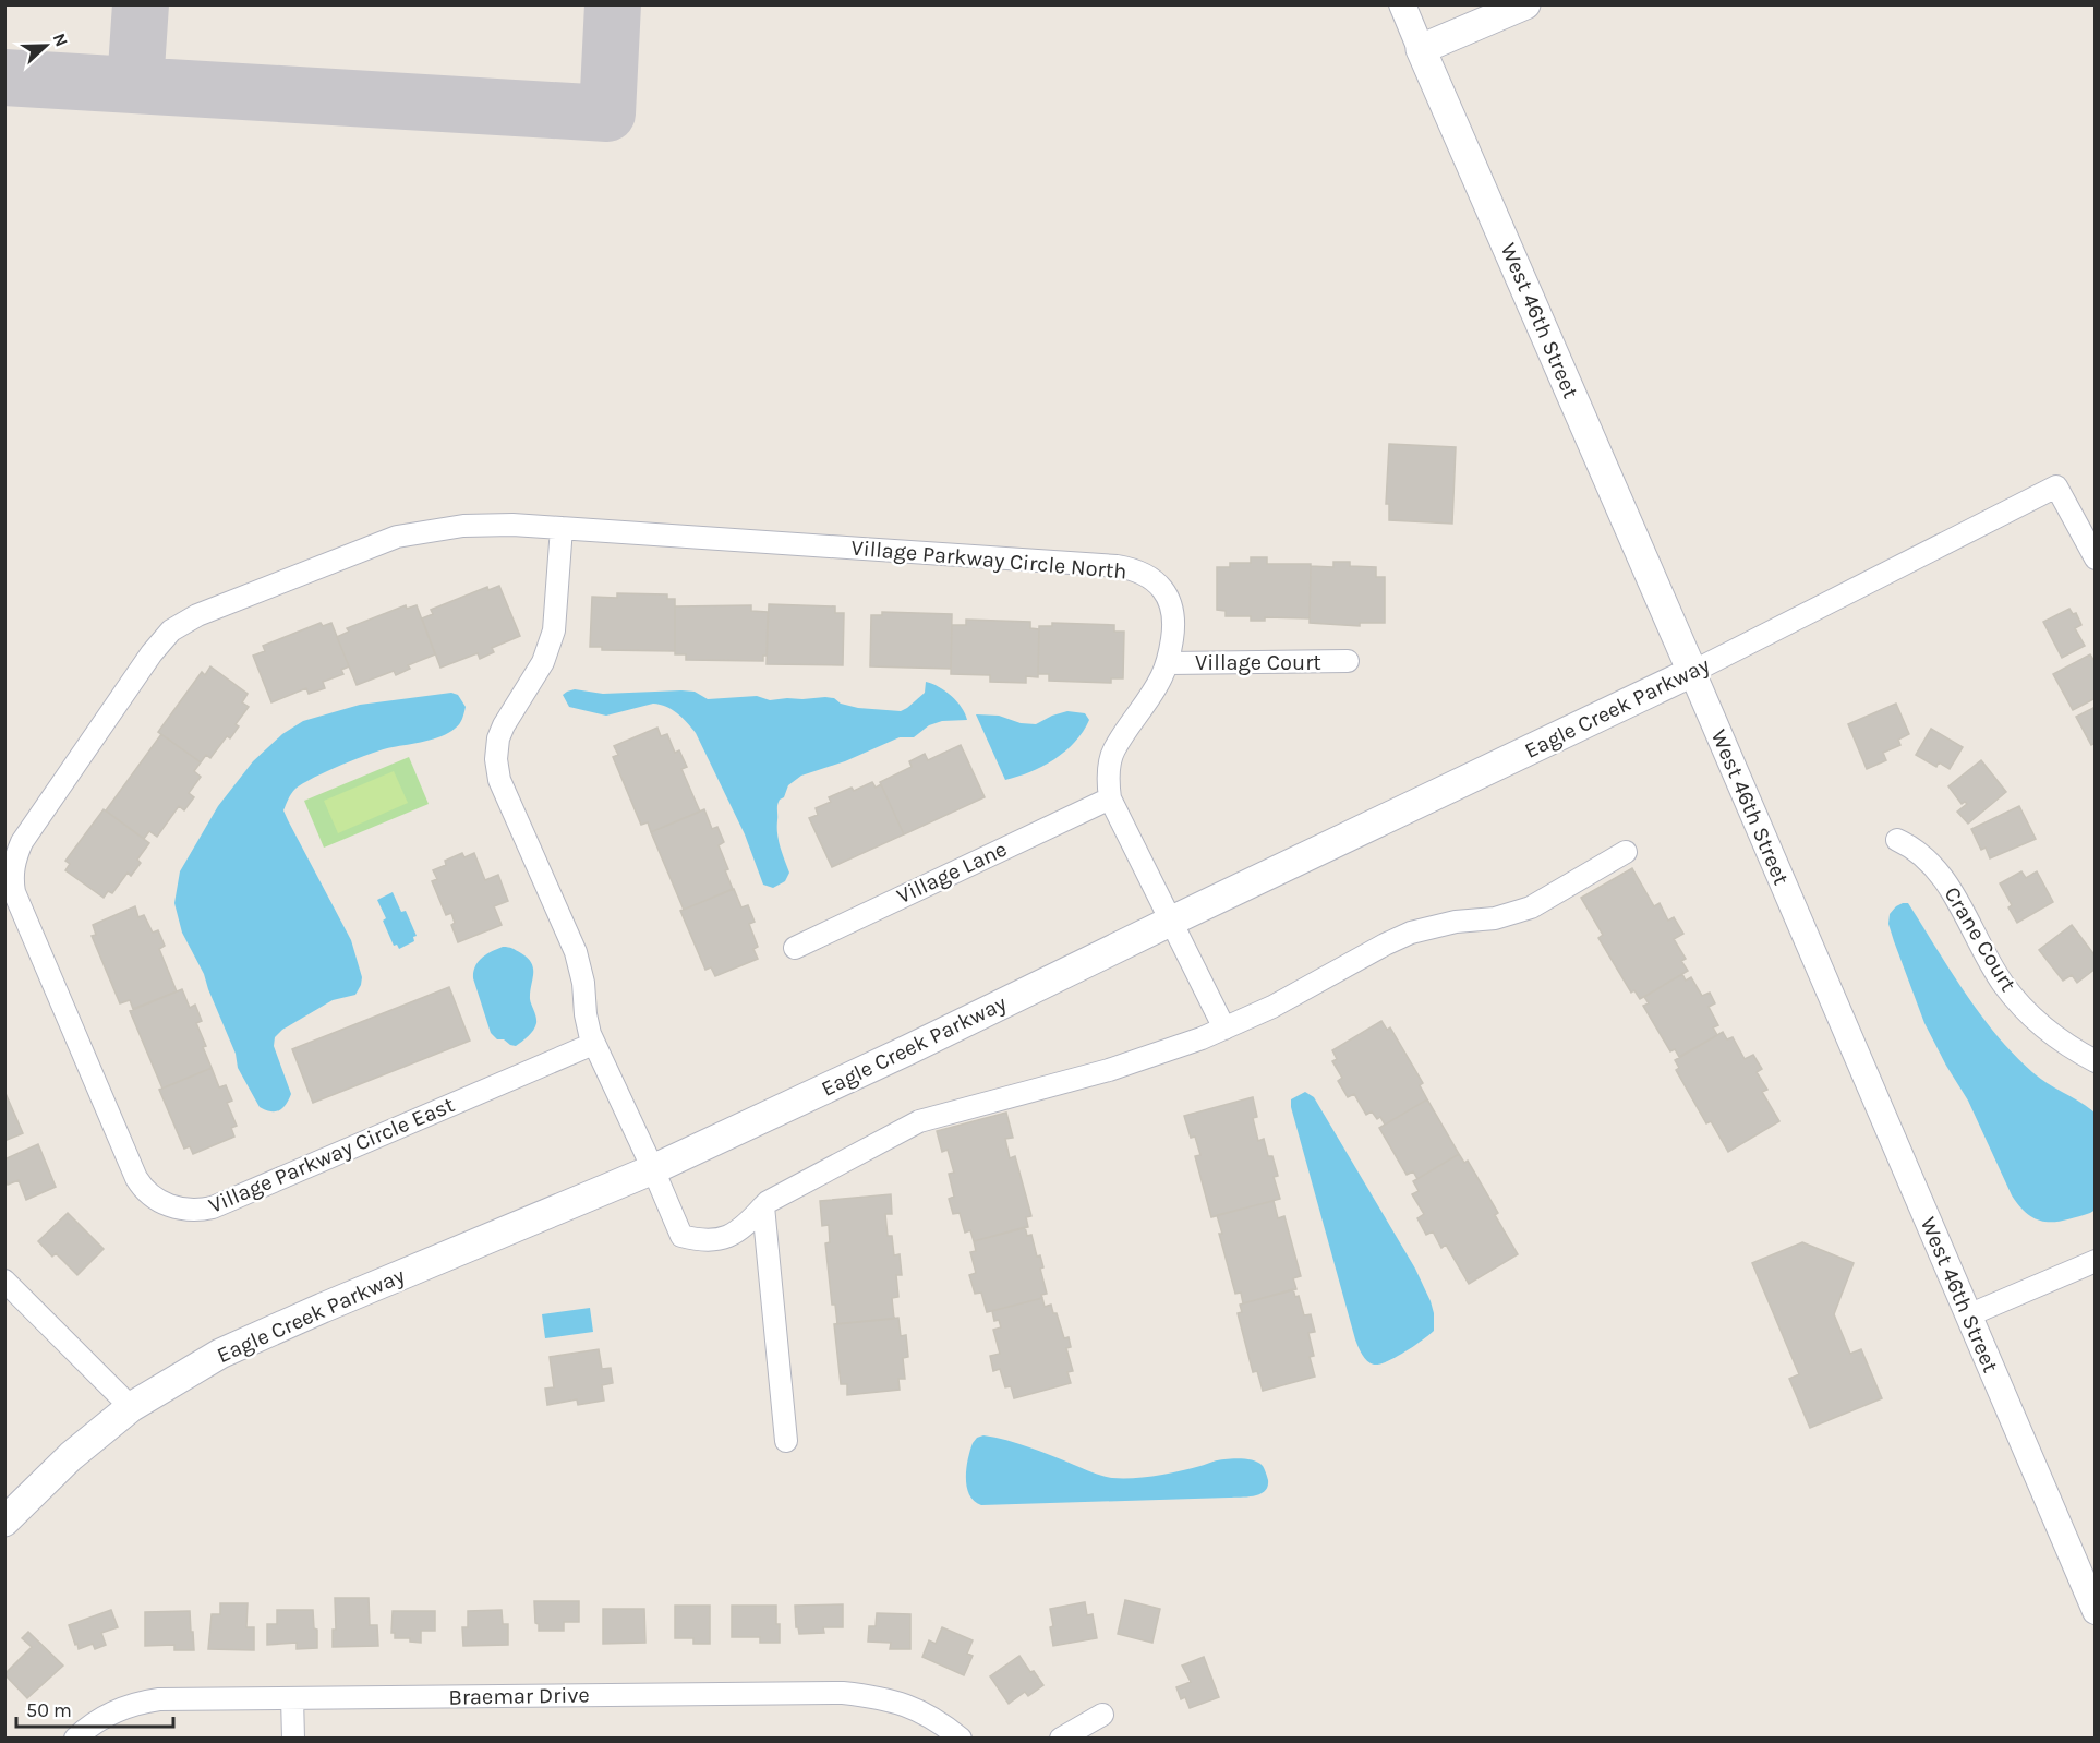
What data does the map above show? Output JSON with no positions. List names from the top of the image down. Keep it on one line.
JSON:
{"streets":{"main road":["West 46th Street","Eagle Creek Parkway"],"street":["Village Parkway Circle North","Village Court","Village Lane","Crane Court","Village Parkway Circle East","Braemar Drive"]},"crossings":[["West 46th Street","Eagle Creek Parkway"],["Village Parkway Circle North","Village Court"],["Village Parkway Circle North","Eagle Creek Parkway"],["Village Parkway Circle North","Village Lane"],["Village Parkway Circle North","Village Parkway Circle East"]],"scale_bar":"50 m","north":"right"}
